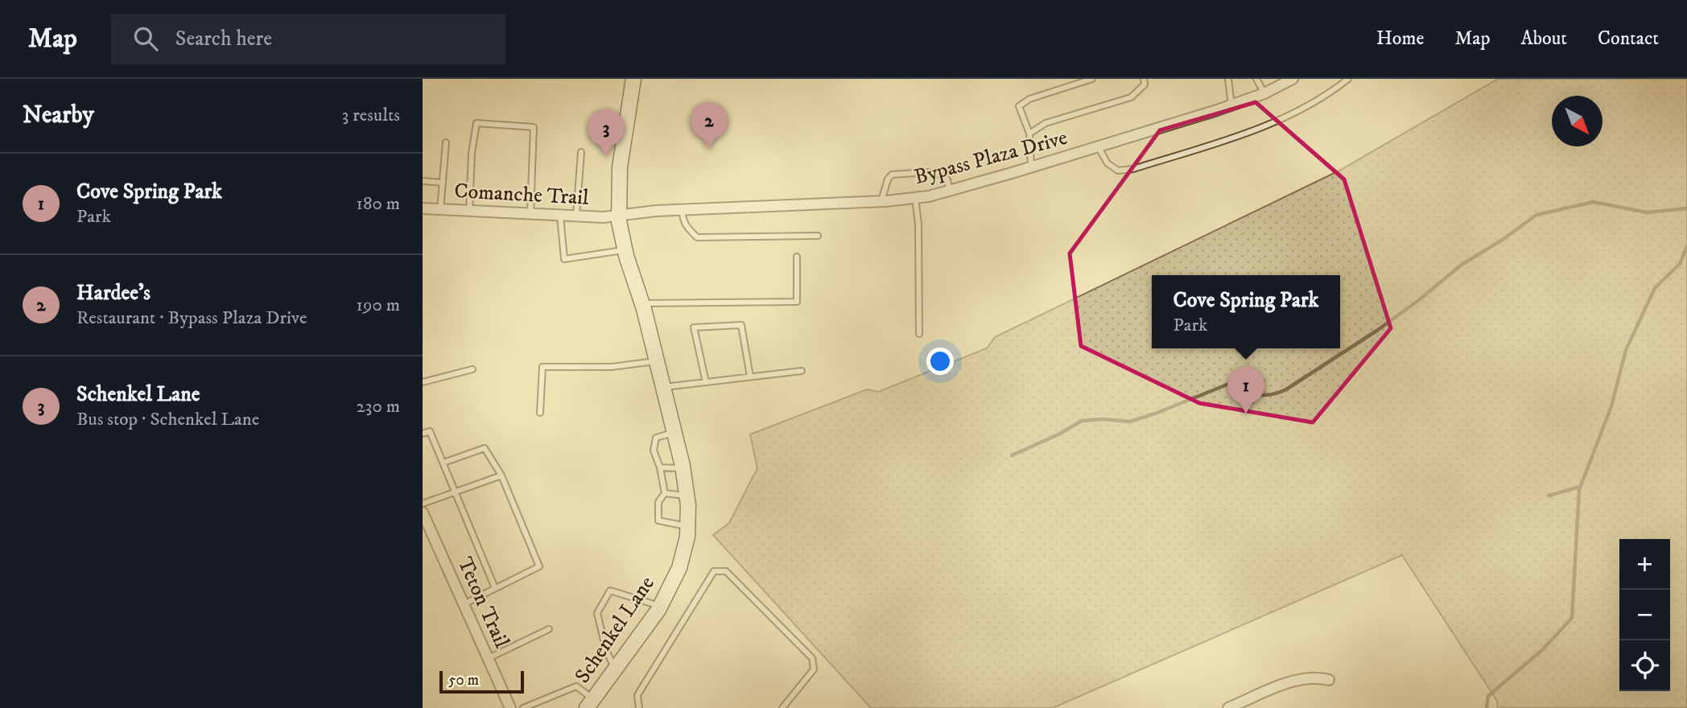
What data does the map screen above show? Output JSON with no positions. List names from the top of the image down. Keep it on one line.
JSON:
{"streets":{"street":["Bypass Plaza Drive","Comanche Trail","Teton Trail","Schenkel Lane"]},"crossings":[["Bypass Plaza Drive","Comanche Trail"],["Bypass Plaza Drive","Schenkel Lane"],["Comanche Trail","Schenkel Lane"]],"scale_bar":"50 m","north":"bottom right","page":{"header":"Map","search":"Search here","nav":["Home","Map","About","Contact"],"heading":["Nearby","3 results"],"pins":["2","3","1"],"list":[{"mark":"1","name":"Cove Spring Park","note":"Park","value":"180 m"},{"mark":"2","name":"Hardee's","note":"Restaurant · Bypass Plaza Drive","value":"190 m"},{"mark":"3","name":"Schenkel Lane","note":"Bus stop · Schenkel Lane","value":"230 m"}],"popup":["Cove Spring Park","Park"],"map_buttons":["+","−"],"scale":"50 m"}}
